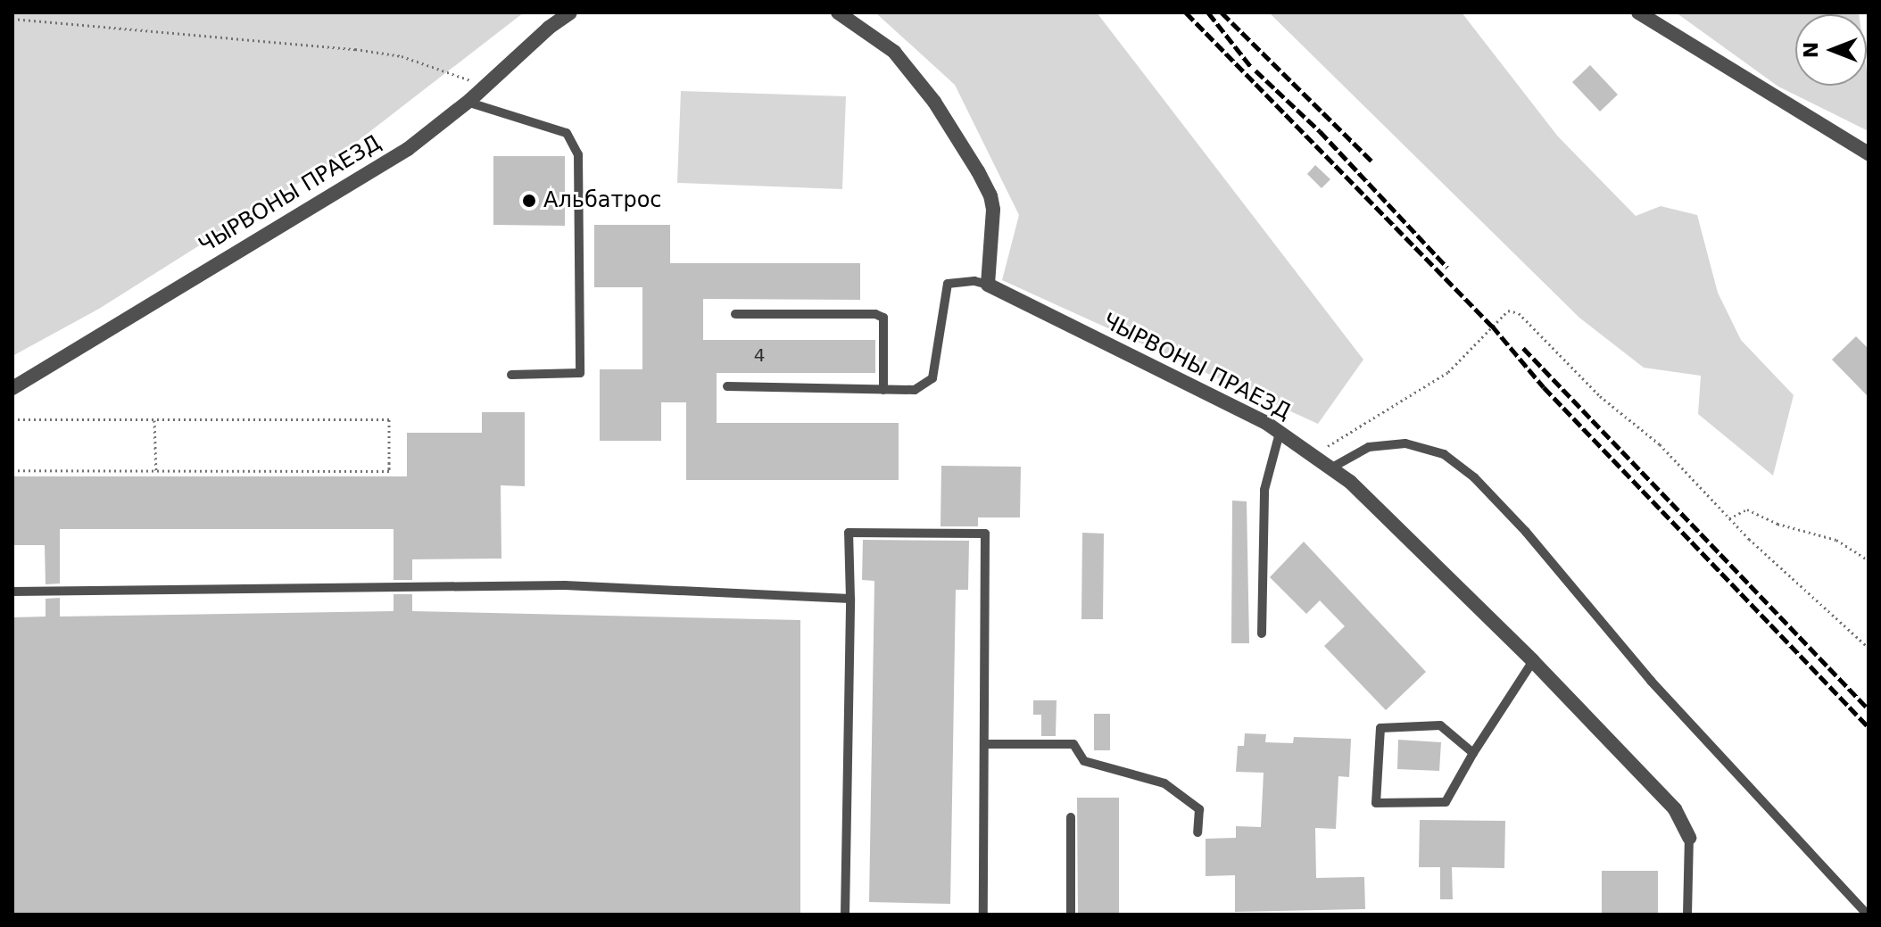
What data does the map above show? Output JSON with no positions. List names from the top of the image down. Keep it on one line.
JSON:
{"streets":{"street":["ЧЫРВОНЫ ПРАЕЗД"]},"places":["Альбатрос"],"house_numbers":["4"],"north":"left"}
